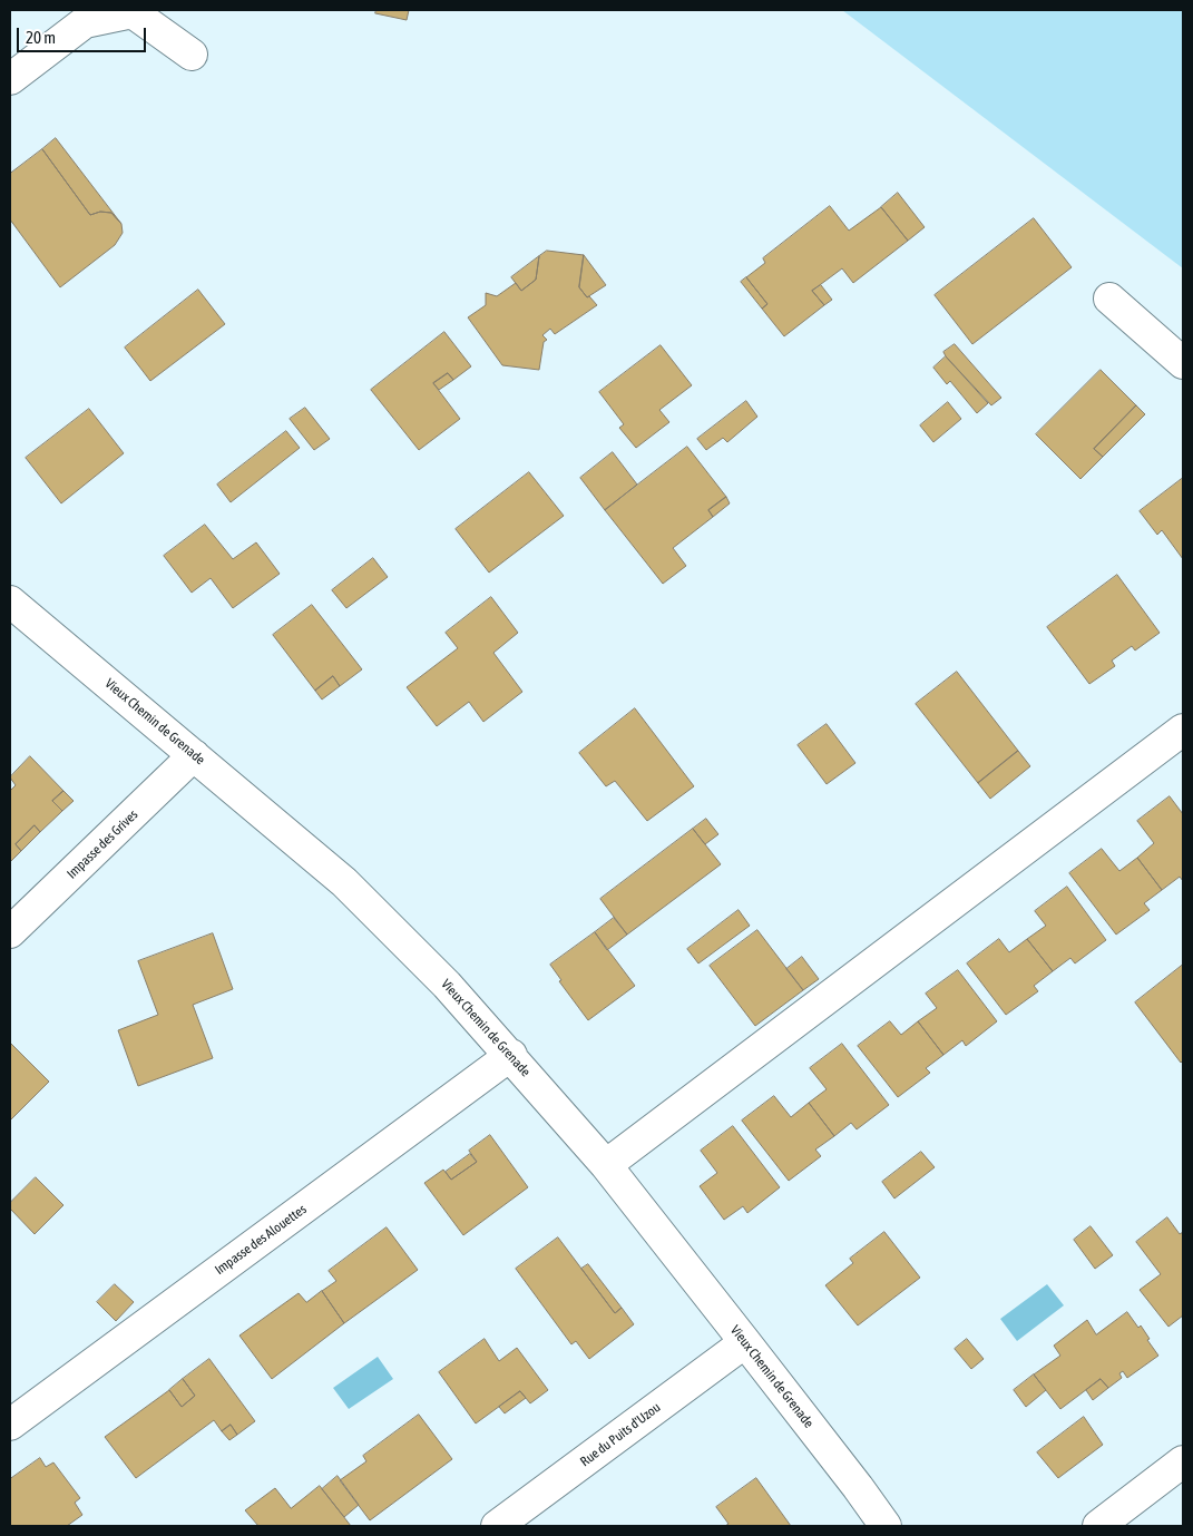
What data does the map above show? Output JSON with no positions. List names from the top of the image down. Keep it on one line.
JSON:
{"streets":{"street":["Vieux Chemin de Grenade","Impasse des Grives","Impasse des Alouettes","Rue du Puits d'Uzou"]},"crossings":[["Vieux Chemin de Grenade","Impasse des Grives"],["Vieux Chemin de Grenade","Impasse des Alouettes"],["Vieux Chemin de Grenade","Rue du Puits d'Uzou"]],"scale_bar":"20 m"}
